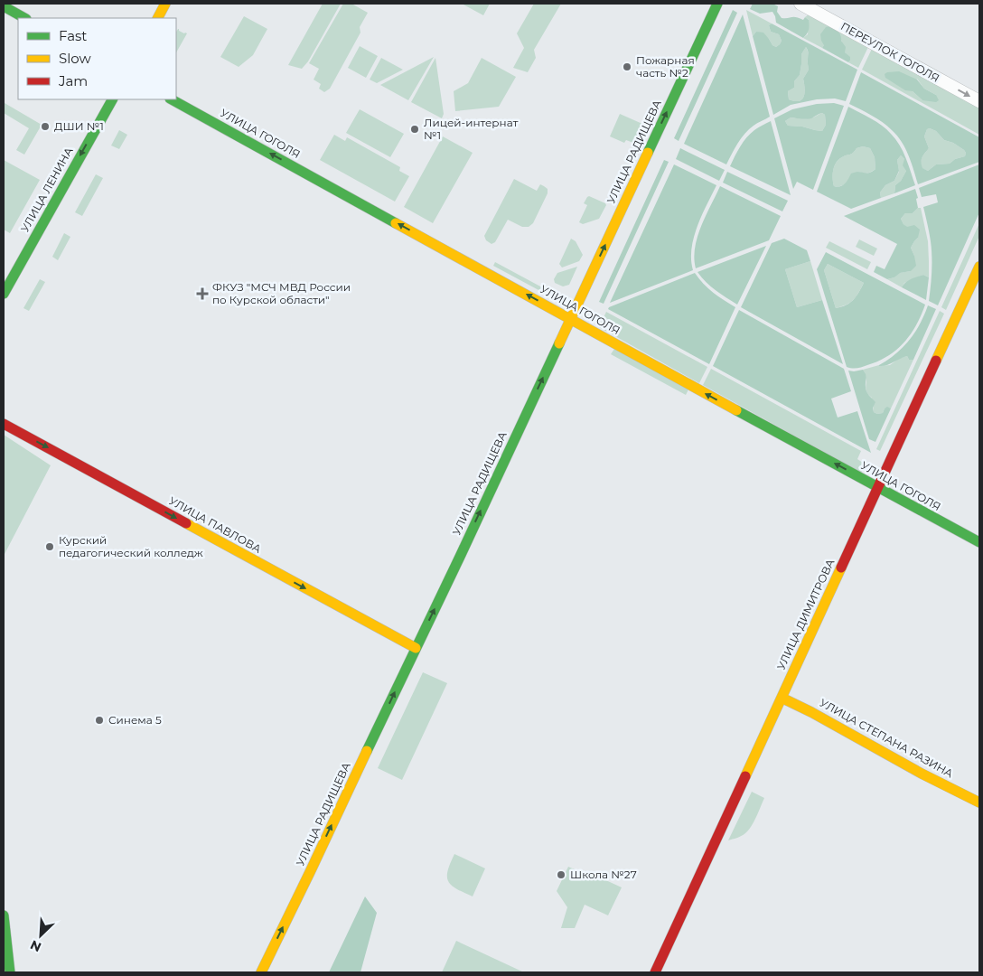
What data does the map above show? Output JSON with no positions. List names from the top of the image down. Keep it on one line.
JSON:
{"streets":{"main road":["УЛИЦА ГОГОЛЯ","УЛИЦА РАДИЩЕВА","УЛИЦА ЛЕНИНА","УЛИЦА ПАВЛОВА","УЛИЦА ДИМИТРОВА","УЛИЦА СТЕПАНА РАЗИНА"],"street":["ПЕРЕУЛОК ГОГОЛЯ"]},"crossings":[["УЛИЦА ГОГОЛЯ","УЛИЦА РАДИЩЕВА"],["УЛИЦА ГОГОЛЯ","УЛИЦА ДИМИТРОВА"],["УЛИЦА РАДИЩЕВА","УЛИЦА ПАВЛОВА"],["УЛИЦА ДИМИТРОВА","УЛИЦА СТЕПАНА РАЗИНА"]],"one_way":["ПЕРЕУЛОК ГОГОЛЯ","УЛИЦА ГОГОЛЯ","УЛИЦА РАДИЩЕВА","УЛИЦА ЛЕНИНА","УЛИЦА ПАВЛОВА"],"places":{"other":["Пожарная часть №2","ДШИ №1","Лицей-интернат №1","Курский педагогический колледж","Синема 5","Школа №27"],"health":["ФКУЗ \"МСЧ МВД России по Курской области\""]},"legend":["Fast","Slow","Jam"],"north":"bottom left"}
